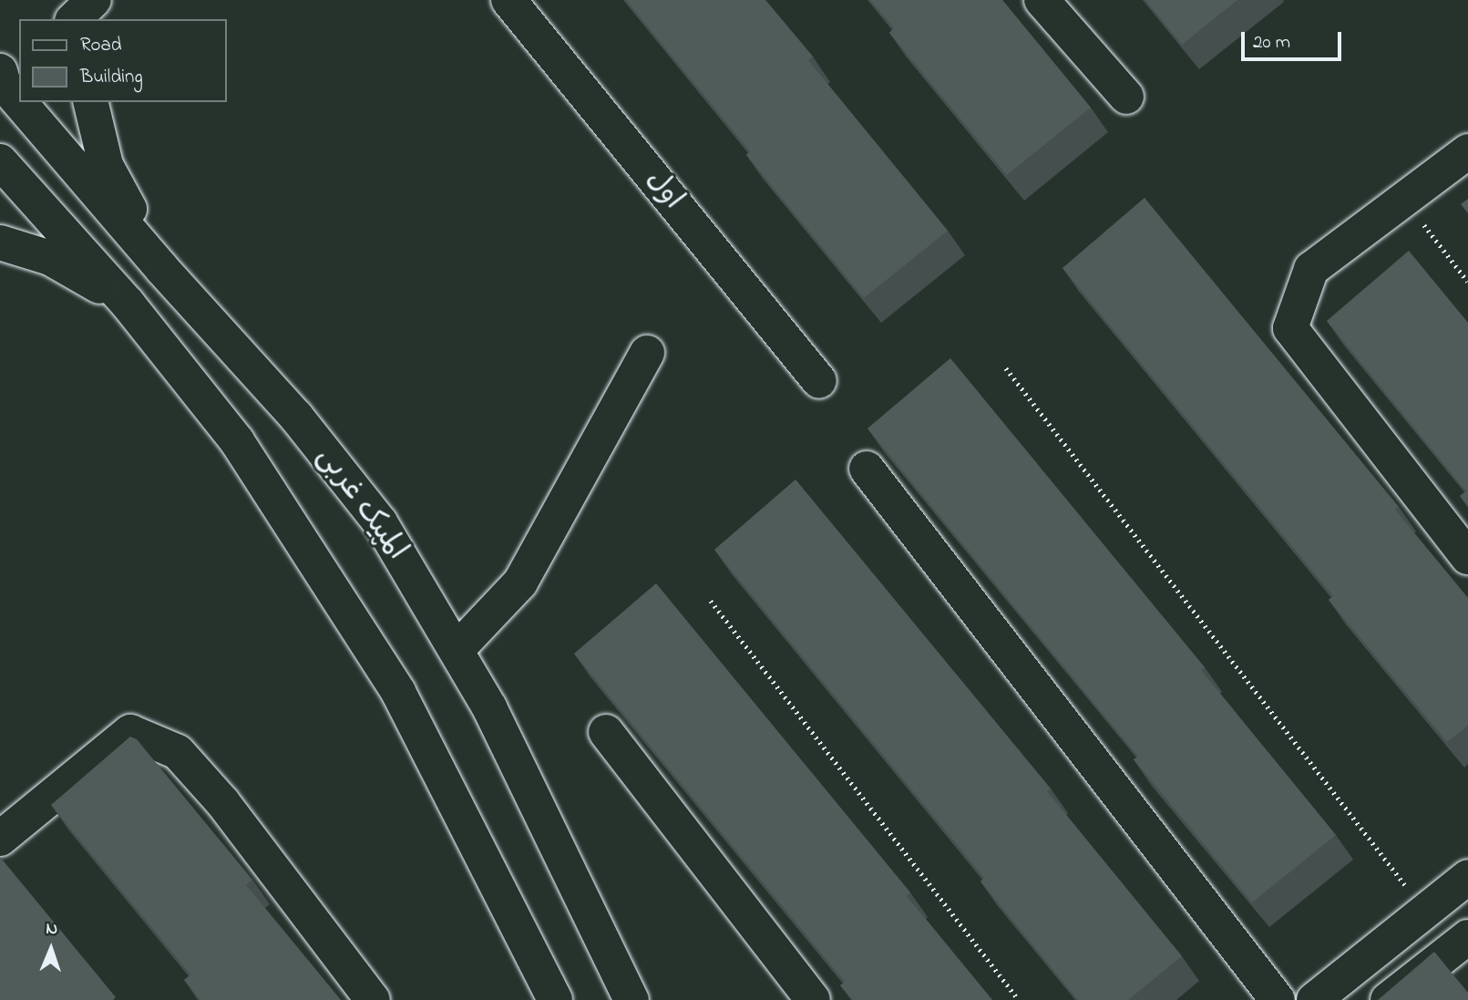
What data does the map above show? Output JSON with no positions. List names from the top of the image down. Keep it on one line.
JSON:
{"streets":{"street":["اول","المپیک غربی"]},"legend":["Road","Building"],"scale_bar":"20 m","north":"top"}
